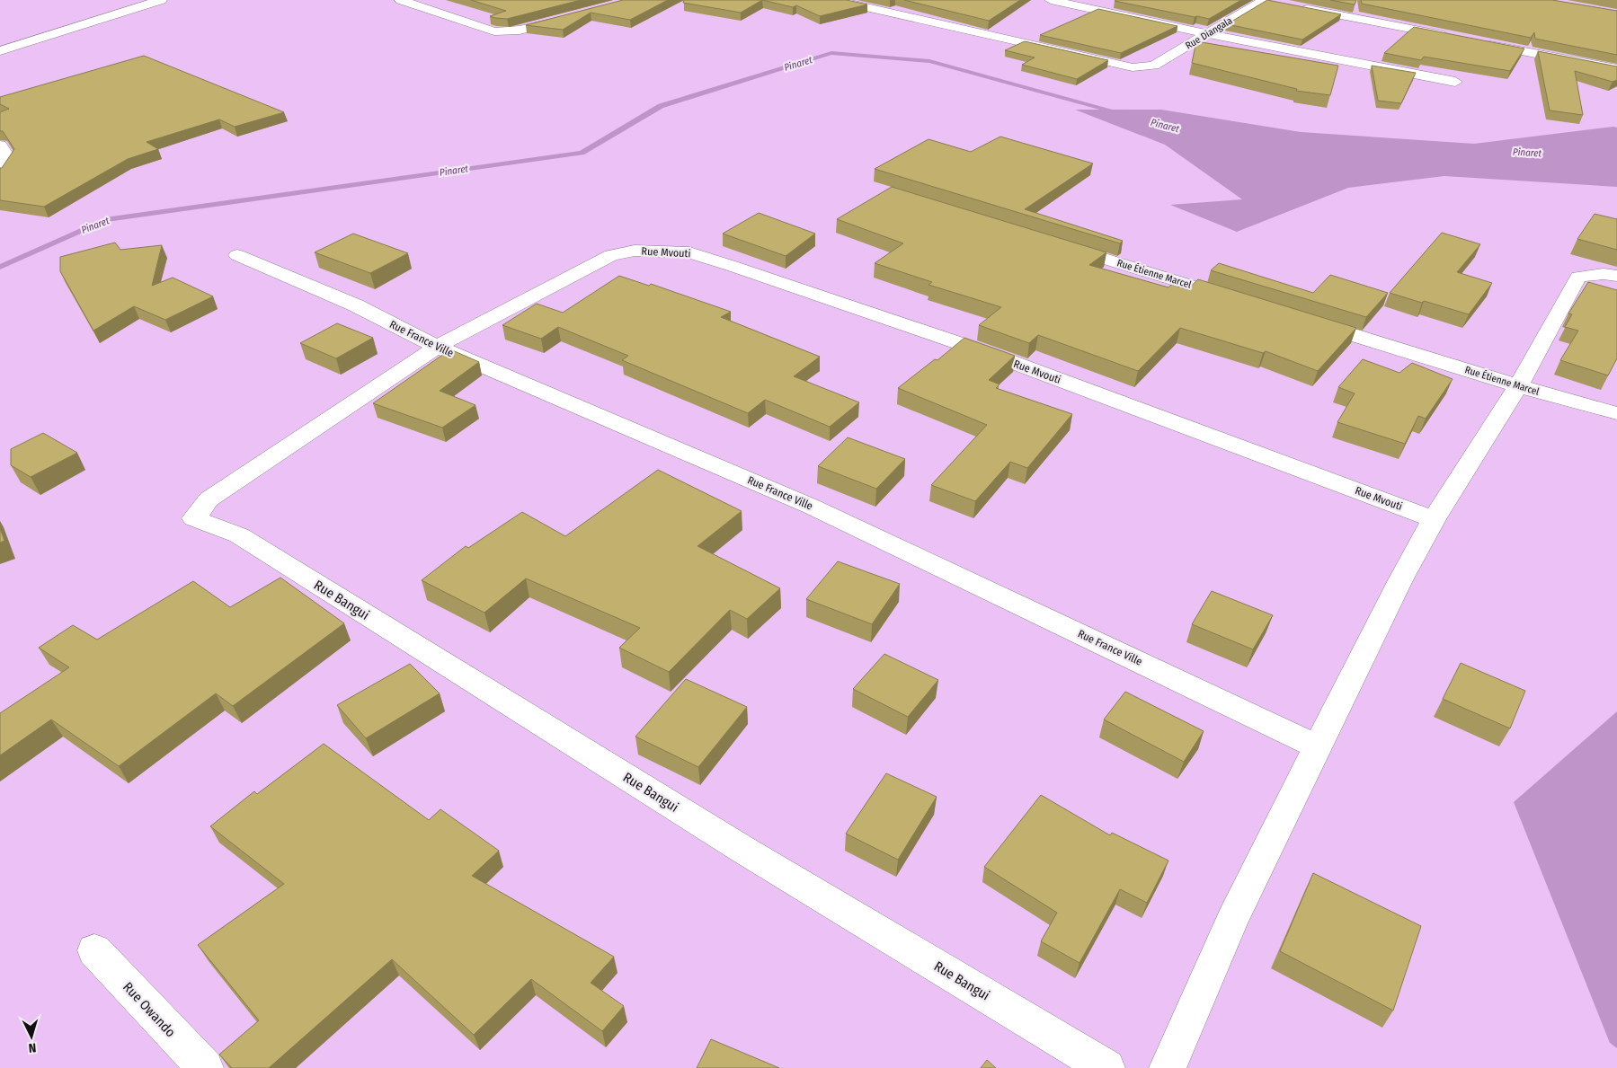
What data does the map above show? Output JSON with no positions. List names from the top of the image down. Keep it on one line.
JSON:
{"streets":{"street":["Rue Diangala","Rue Mvouti","Rue Étienne Marcel","Rue France Ville","Rue Bangui","Rue Owando"]},"crossings":[["Rue Mvouti","Rue France Ville"],["Rue Mvouti","Rue Bangui"]],"water":["Pinaret"],"north":"bottom"}
